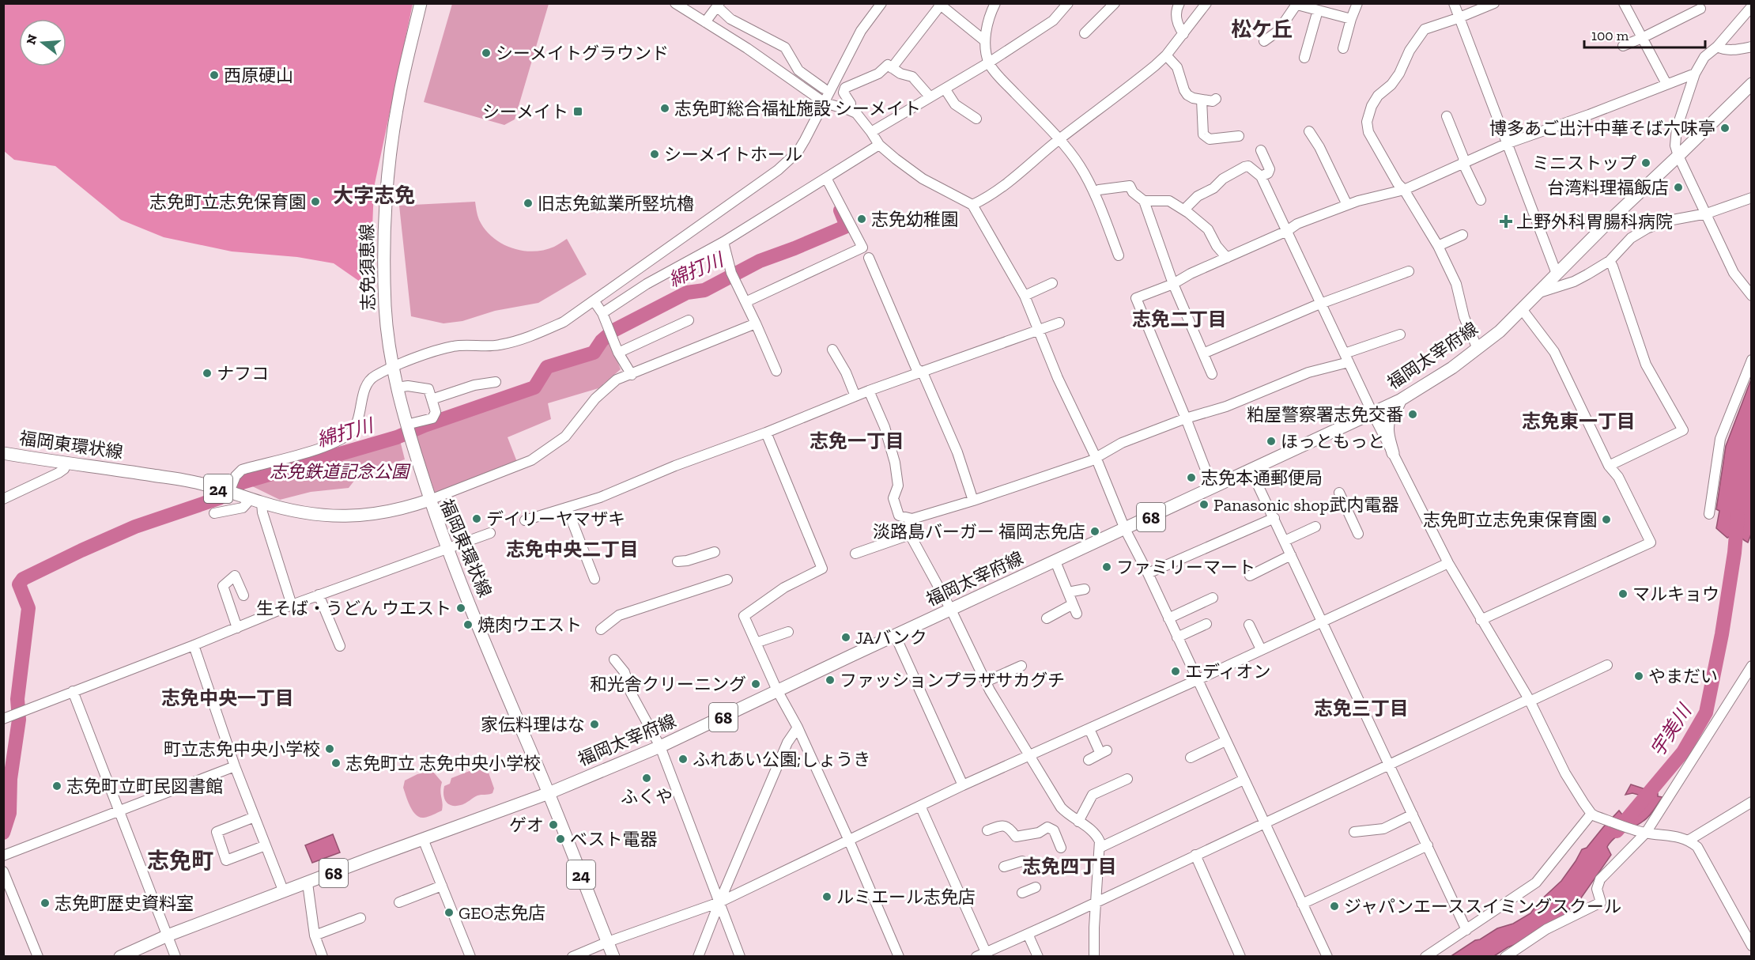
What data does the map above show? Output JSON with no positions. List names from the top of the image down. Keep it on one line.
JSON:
{"streets":{"main road":["志免須恵線","福岡太宰府線","福岡東環状線","24","68"]},"crossings":[["志免須恵線","福岡東環状線"],["福岡太宰府線","福岡東環状線"]],"districts":["松ケ丘","大字志免","志免二丁目","志免東一丁目","志免一丁目","志免中央二丁目","志免中央一丁目","志免三丁目","志免町","志免四丁目"],"water":["綿打川","宇美川"],"parks":["志免鉄道記念公園"],"places":{"other":["シーメイトグラウンド","西原硬山","志免町総合福祉施設 シーメイト","博多あご出汁中華そば六味亭","シーメイトホール","ミニストップ","台湾料理福飯店","志免町立志免保育園","旧志免鉱業所竪坑櫓","志免幼稚園","ナフコ","粕屋警察署志免交番","ほっともっと","志免本通郵便局","Panasonic shop武内電器","デイリーヤマザキ","志免町立志免東保育園","淡路島バーガー 福岡志免店","ファミリーマート","マルキョウ","生そば・うどん ウエスト","焼肉ウエスト","JAバンク","エディオン","やまだい","ファッションプラザサカグチ","和光舎クリーニング","家伝料理はな","町立志免中央小学校","ふれあい公園;しょうき","志免町立 志免中央小学校","ふくや","志免町立町民図書館","ゲオ","ベスト電器","ルミエール志免店","志免町歴史資料室","ジャパンエーススイミングスクール","GEO志免店"],"transit":["シーメイト"],"health":["上野外科胃腸科病院"]},"scale_bar":"100 m","north":"left"}
